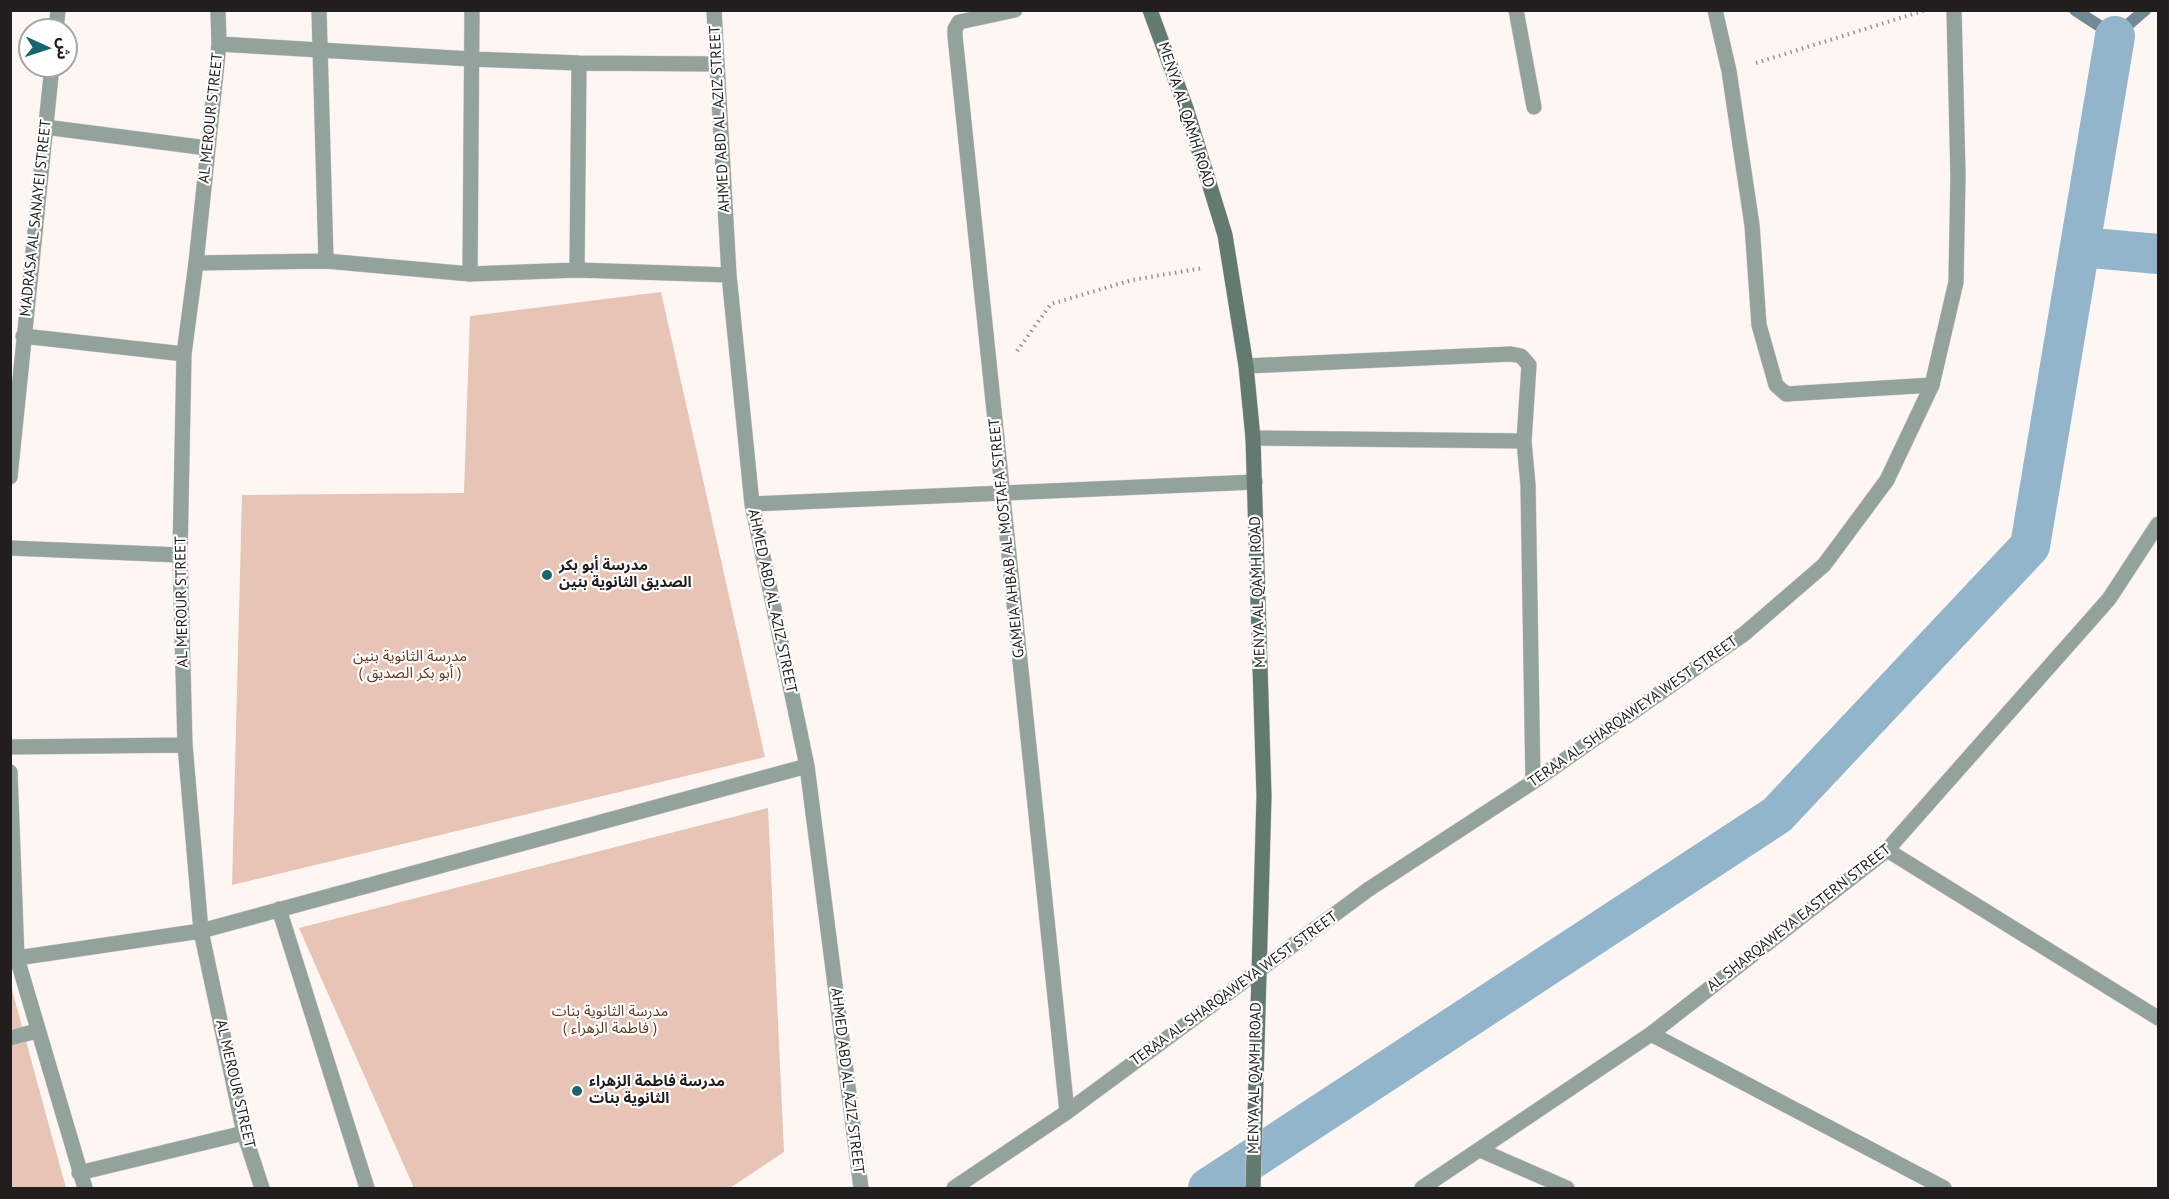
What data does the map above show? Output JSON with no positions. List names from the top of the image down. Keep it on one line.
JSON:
{"streets":{"main road":["MENYA AL QAMH ROAD"],"street":["AL MEROUR STREET","AHMED ABD AL AZIZ STREET","MADRASA AL SANAYEI STREET","GAMEIA AHBAB AL MOSTAFA STREET","TERAA AL SHARQAWEYA WEST STREET","AL SHARQAWEYA EASTERN STREET"]},"crossings":[["MENYA AL QAMH ROAD","TERAA AL SHARQAWEYA WEST STREET"],["GAMEIA AHBAB AL MOSTAFA STREET","TERAA AL SHARQAWEYA WEST STREET"]],"parks":["مدرسة الثانوية بنين ( أبو بكر الصديق )","مدرسة الثانوية بنات ( فاطمة الزهراء )"],"places":["مدرسة أبو بكر الصديق الثانوية بنين","مدرسة فاطمة الزهراء الثانوية بنات"],"north":"right"}
